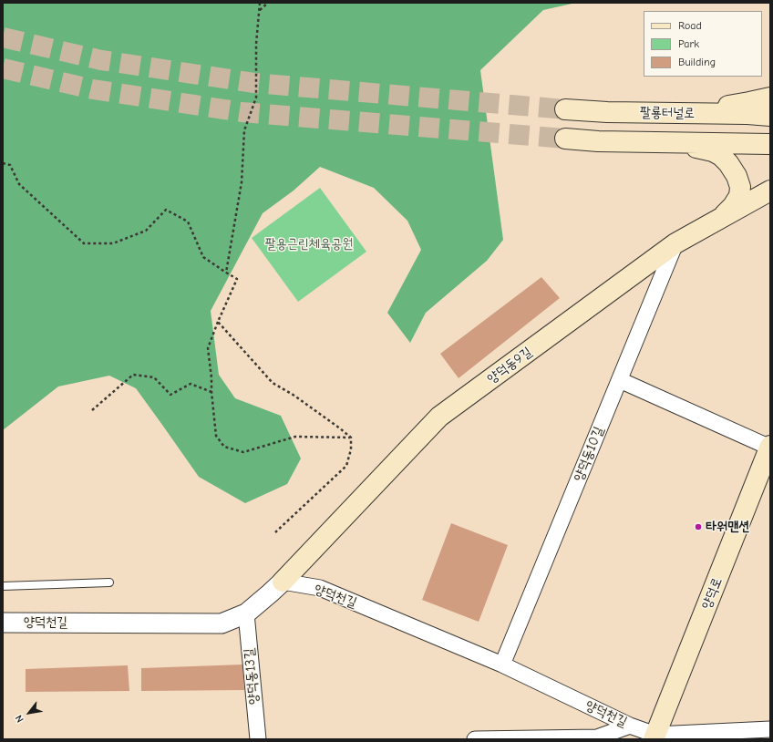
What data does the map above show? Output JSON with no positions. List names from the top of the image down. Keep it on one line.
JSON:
{"streets":{"main road":["팔룡터널로","양덕동9길","양덕로"],"street":["양덕동10길","양덕천길","양덕동13길"]},"crossings":[["양덕동9길","양덕동10길"],["양덕동9길","양덕천길"],["양덕동10길","양덕로"],["양덕동10길","양덕천길"],["양덕로","양덕천길"],["양덕천길","양덕동13길"]],"parks":["팔용근린체육공원"],"places":["타워맨션"],"legend":["Road","Park","Building"],"north":"bottom left"}
